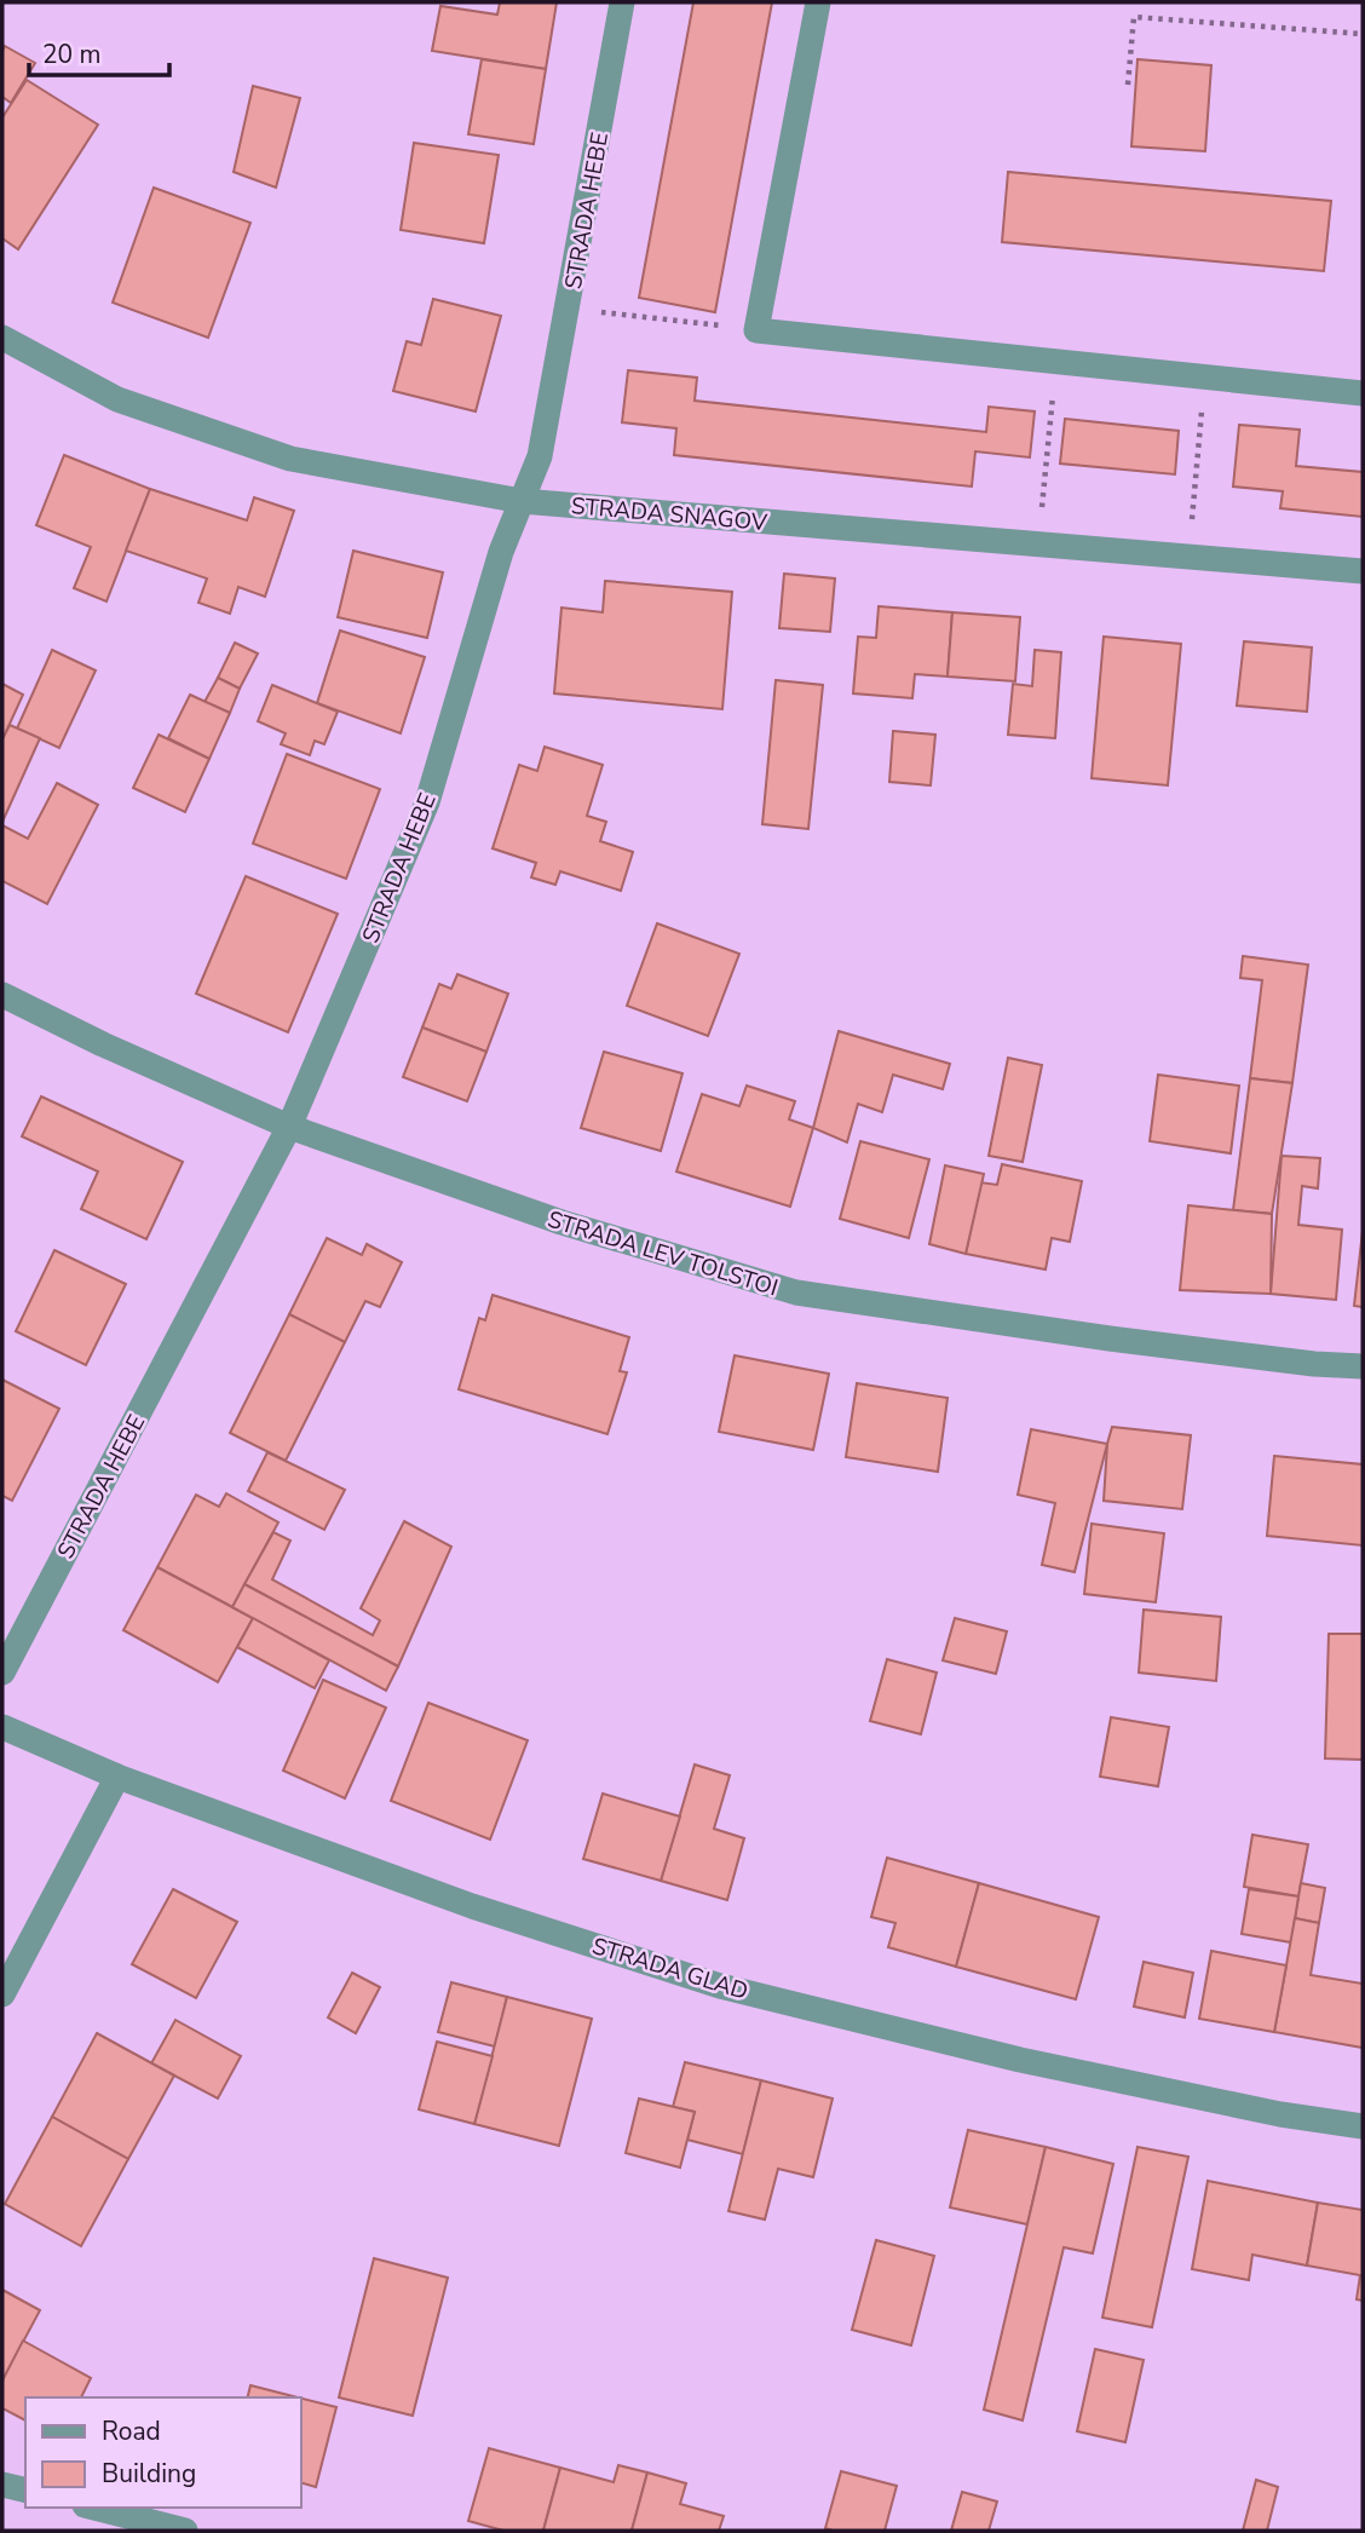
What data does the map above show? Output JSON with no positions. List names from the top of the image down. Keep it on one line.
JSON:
{"streets":{"street":["STRADA HEBE","STRADA SNAGOV","STRADA LEV TOLSTOI","STRADA GLAD"]},"crossings":[["STRADA HEBE","STRADA SNAGOV"],["STRADA HEBE","STRADA LEV TOLSTOI"]],"legend":["Road","Building"],"scale_bar":"20 m"}
